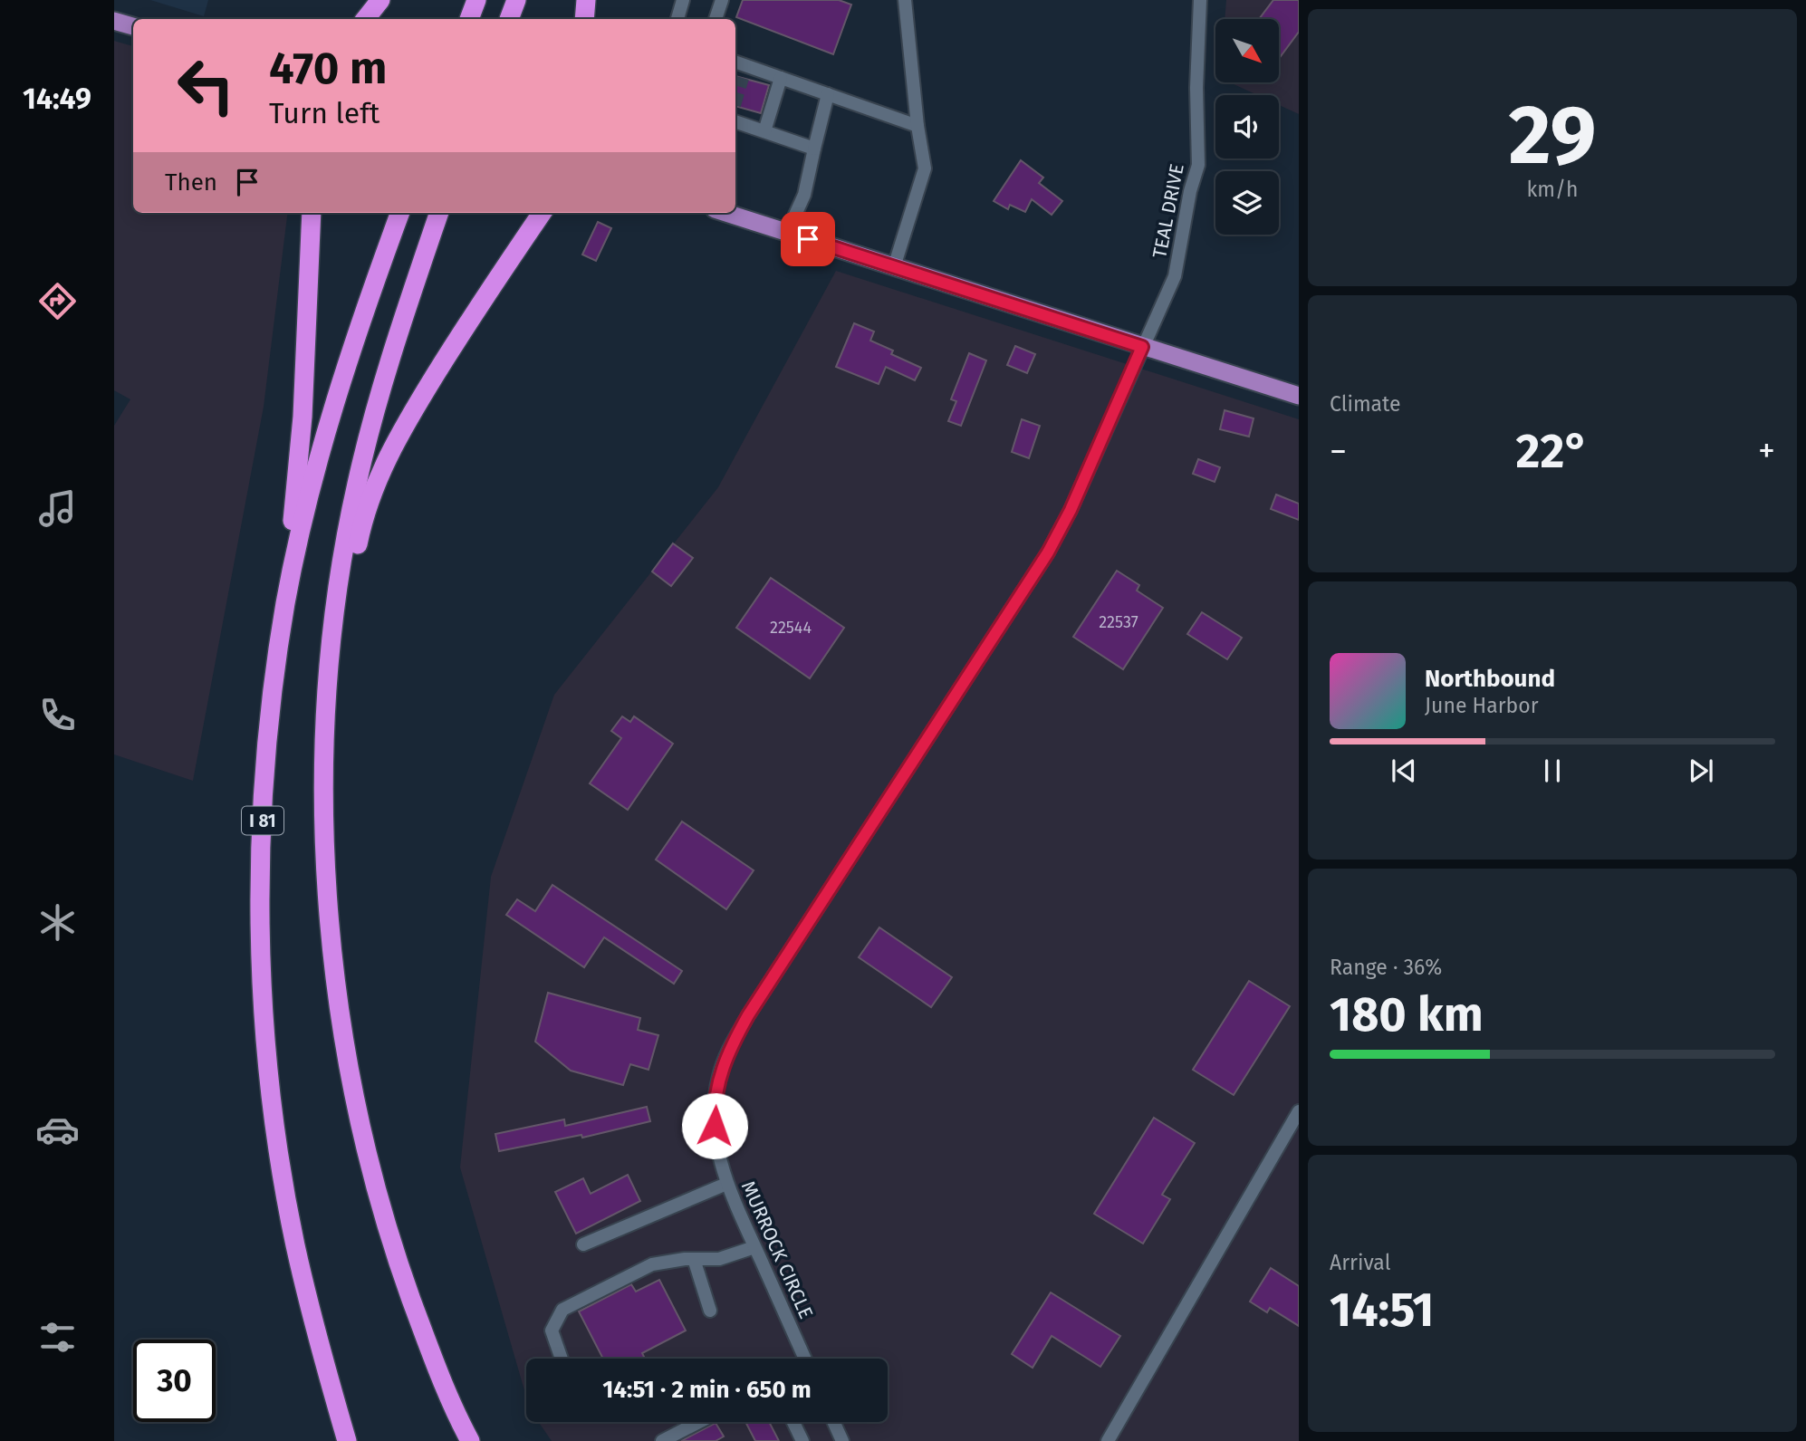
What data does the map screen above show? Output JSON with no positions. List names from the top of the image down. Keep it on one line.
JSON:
{"streets":{"highway":["I 81"],"street":["TEAL DRIVE","MURROCK CIRCLE"]},"crossings":[["TEAL DRIVE","MURROCK CIRCLE"]],"house_numbers":["22537","22544"],"north":"bottom right","page":{"tabs":"14:49","tile":[["29","km/h"],"Climate",["Range · 36%","180 km"],["Arrival","14:51"]],"turn":["470 m","Turn left"],"then":"Then","heat":["−","22°","+"],"song":["Northbound","June Harbor"],"limit":"30","trip":"14:51 · 2 min · 650 m"}}
